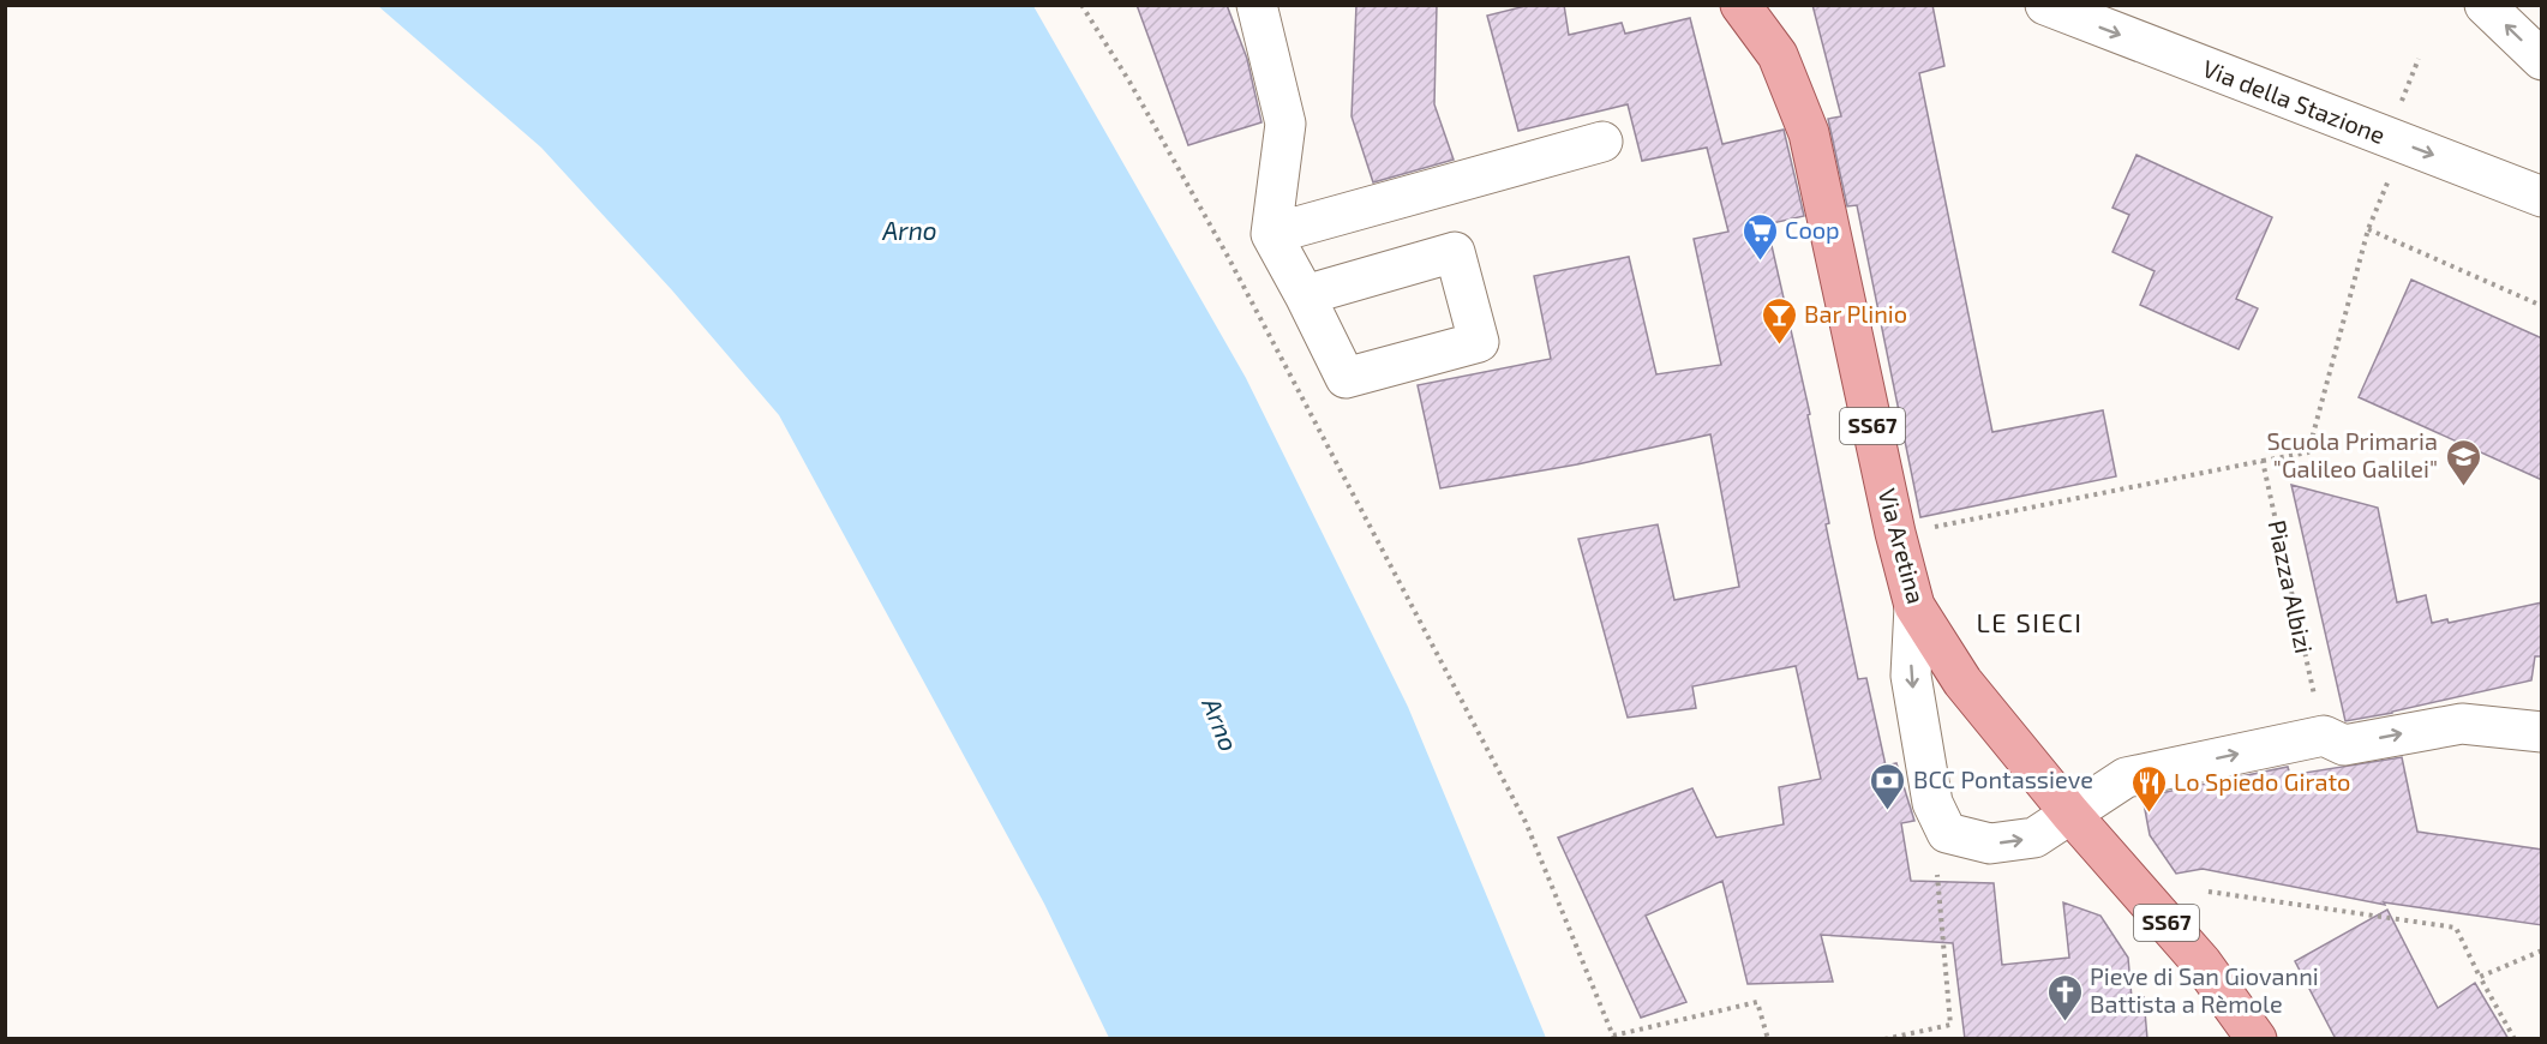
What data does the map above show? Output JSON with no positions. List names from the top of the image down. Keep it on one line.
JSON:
{"streets":{"main road":["SS67","Via Aretina"],"street":["Via della Stazione"],"path":["Piazza Albizi"]},"one_way":["Via della Stazione"],"districts":["LE SIECI"],"water":["Arno"],"places":{"supermarket":["Coop"],"bar":["Bar Plinio"],"school or university":["Scuola Primaria \"Galileo Galilei\""],"bank":["BCC Pontassieve"],"restaurant":["Lo Spiedo Girato"],"church":["Pieve di San Giovanni Battista a Rèmole"]}}
